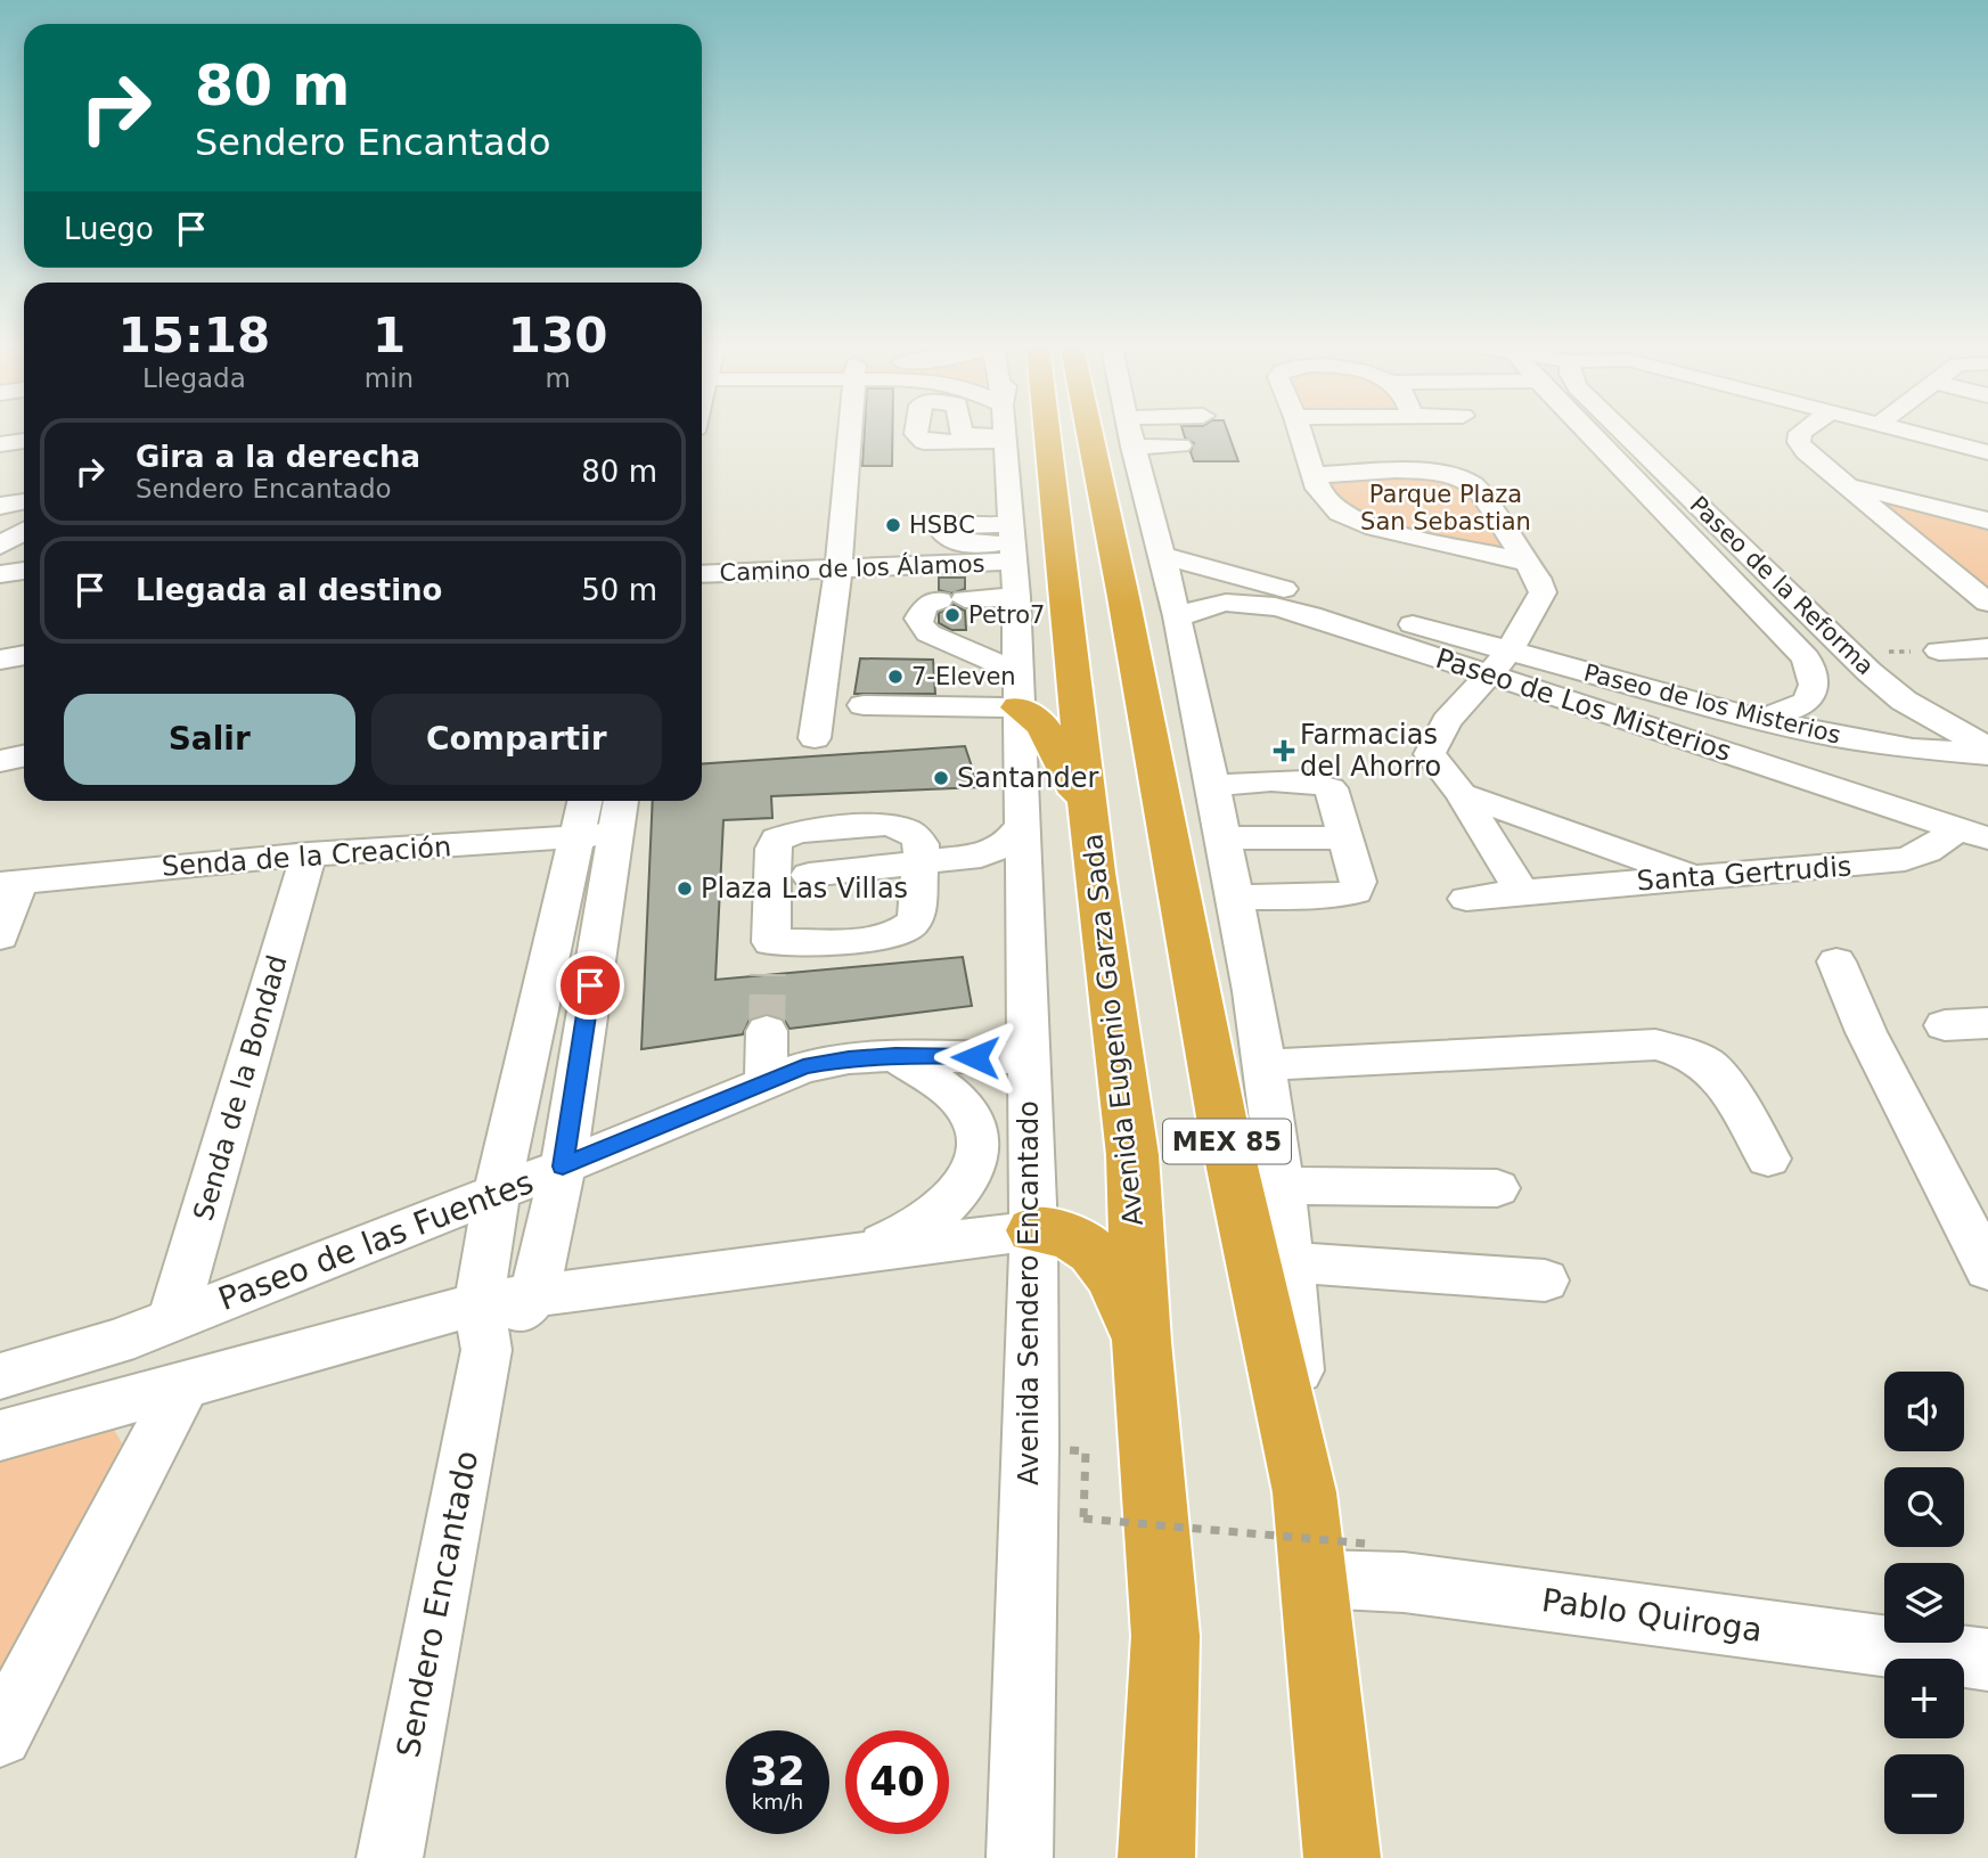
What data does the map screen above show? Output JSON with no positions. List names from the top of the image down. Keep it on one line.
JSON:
{"streets":{"highway":["Avenida Eugenio Garza Sada","MEX 85"],"street":["Camino de los Álamos","Paseo de la Reforma","Paseo de los Misterios","Paseo de Los Misterios","Senda de la Creación","Santa Gertrudis","Senda de la Bondad","Paseo de las Fuentes","Avenida Sendero Encantado","Sendero Encantado","Pablo Quiroga"]},"crossings":[["Camino de los Álamos","Avenida Sendero Encantado"],["Paseo de la Reforma","Paseo de los Misterios"],["Paseo de los Misterios","Paseo de Los Misterios"],["Paseo de los Misterios","Avenida Eugenio Garza Sada"],["Paseo de Los Misterios","Santa Gertrudis"],["Paseo de Los Misterios","Avenida Eugenio Garza Sada"],["Senda de la Creación","Senda de la Bondad"],["Senda de la Creación","Sendero Encantado"],["Avenida Eugenio Garza Sada","Pablo Quiroga"],["Senda de la Bondad","Paseo de las Fuentes"],["Paseo de las Fuentes","Avenida Sendero Encantado"],["Paseo de las Fuentes","Sendero Encantado"]],"parks":["Parque Plaza San Sebastian"],"places":{"other":["HSBC","Petro7","7-Eleven","Santander","Plaza Las Villas"],"health":["Farmacias del Ahorro"]},"page":{"turn":["80 m","Sendero Encantado"],"then":"Luego","eta":["15:18","Llegada","1","min","130","m"],"list":[{"name":"Gira a la derecha","note":"Sendero Encantado","value":"80 m"},{"name":"Llegada al destino","value":"50 m"}],"buttons":["Salir","Compartir"],"map_buttons":["+","−"],"speed":"32 km/h","limit":"40"}}
